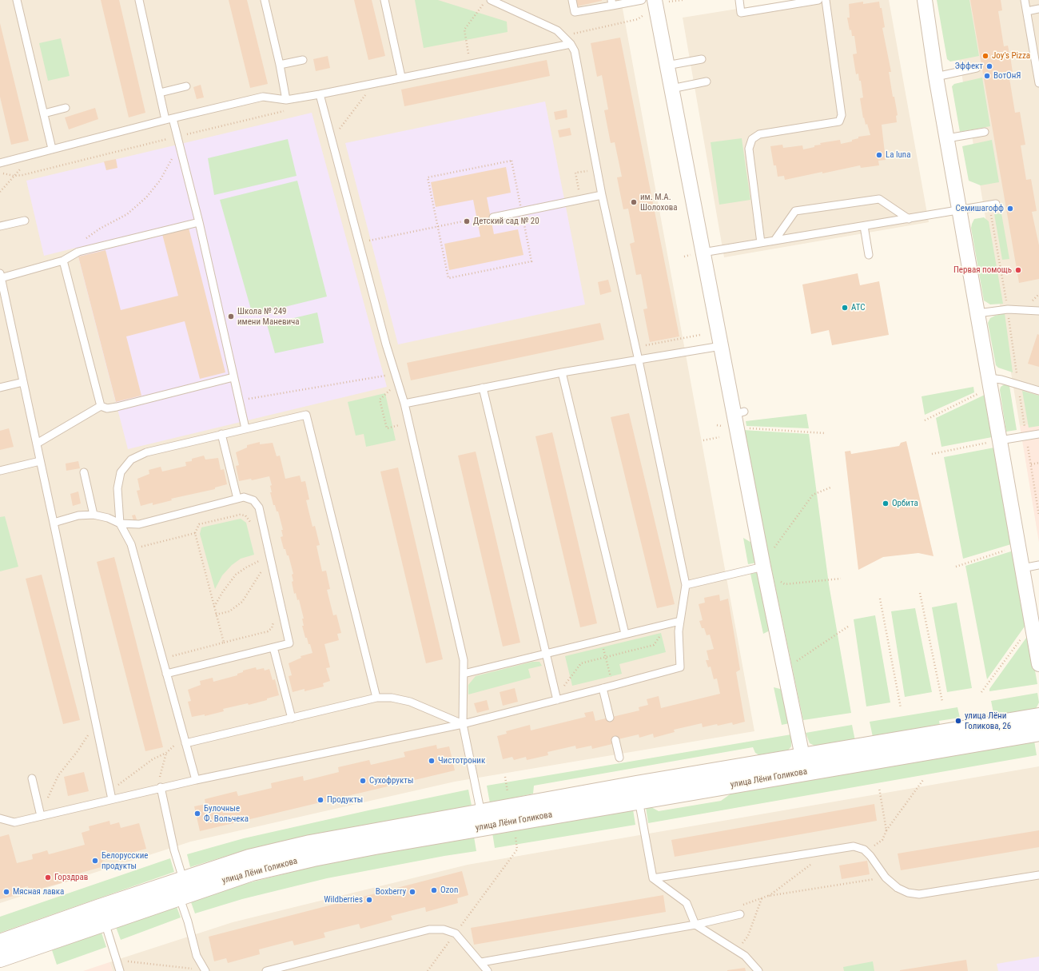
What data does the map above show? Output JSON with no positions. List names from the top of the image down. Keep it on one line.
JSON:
{"streets":{"street":["улица Лёни Голикова"]},"places":["Joy's Pizza","Эффект","ВотОнЯ","La luna","им. М.А. Шолохова","Семишагофф","Детский сад № 20","Первая помощь","АТС","Школа № 249 имени Маневича","Орбита","улица Лёни Голикова, 26","Чистотроник","Сухофрукты","Продукты","Булочные Ф. Вольчека","Белорусские продукты","Горздрав","Ozon","Мясная лавка","Boxberry","Wildberries"]}
